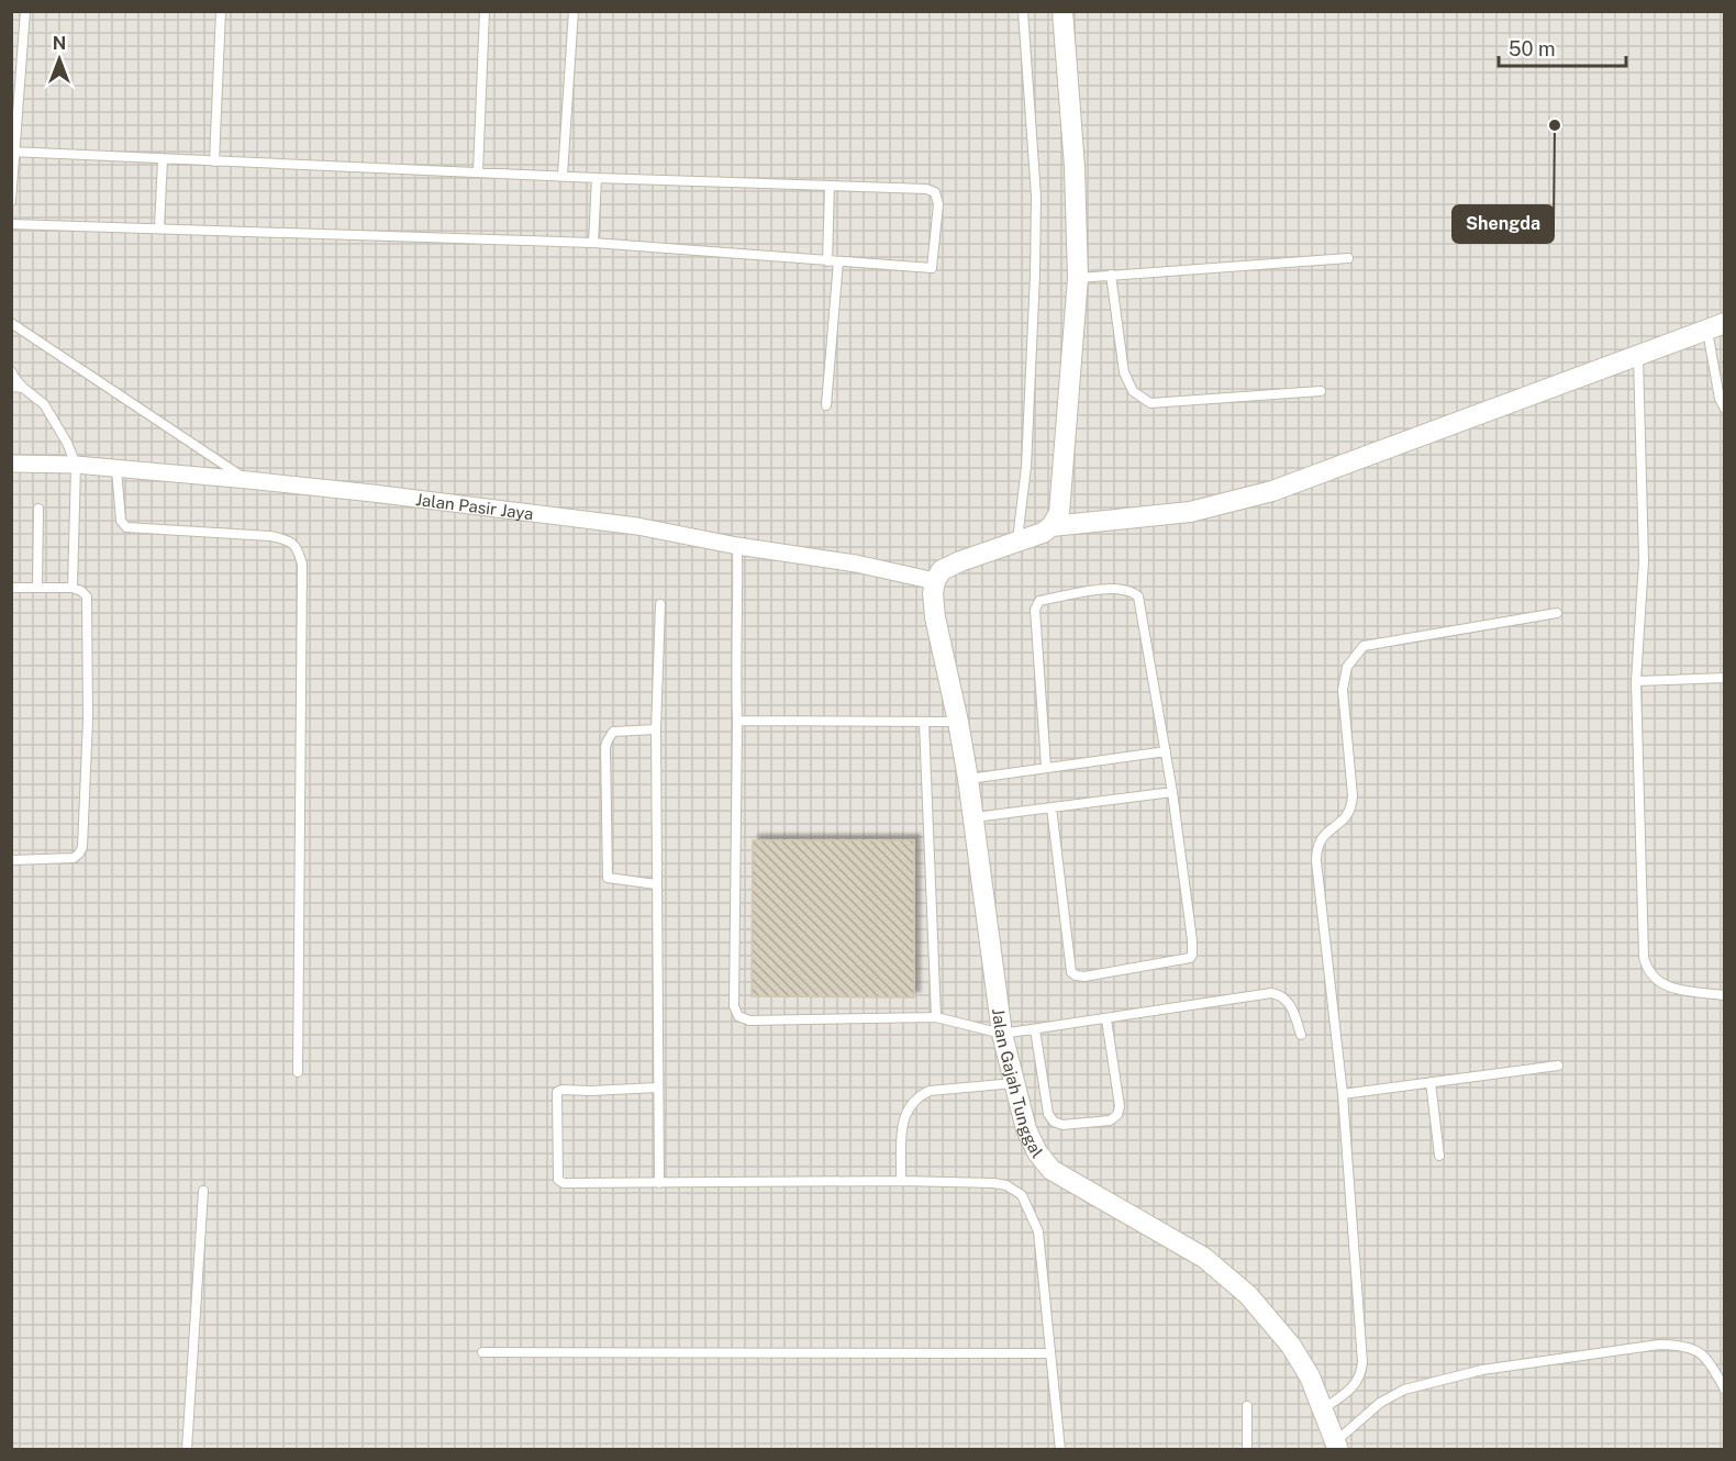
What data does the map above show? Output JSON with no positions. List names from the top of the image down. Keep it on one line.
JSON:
{"streets":{"street":["Jalan Pasir Jaya","Jalan Gajah Tunggal"]},"crossings":[["Jalan Pasir Jaya","Jalan Gajah Tunggal"]],"places":["Shengda"],"scale_bar":"50 m","north":"top"}
